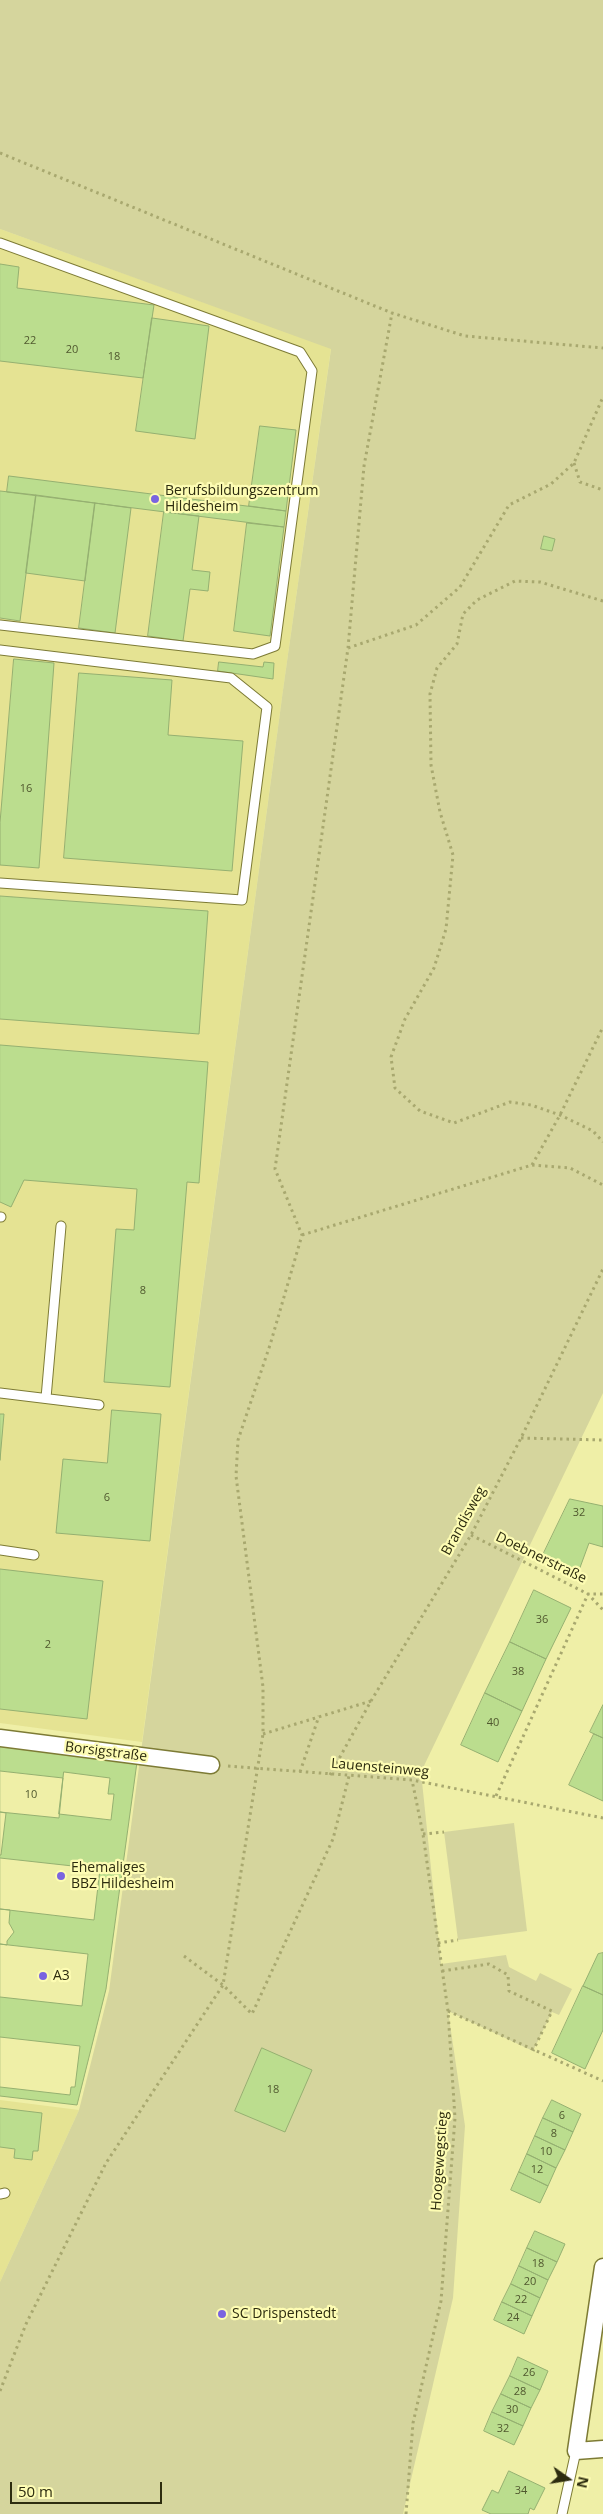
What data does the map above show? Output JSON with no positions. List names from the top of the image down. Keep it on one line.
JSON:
{"streets":{"street":["Borsigstraße"],"path":["Brandisweg","Doebnerstraße","Lauensteinweg","Hoogewegstieg"]},"crossings":[["Brandisweg","Doebnerstraße"],["Brandisweg","Lauensteinweg"],["Borsigstraße","Lauensteinweg"],["Lauensteinweg","Hoogewegstieg"]],"places":["Berufsbildungszentrum Hildesheim","Ehemaliges BBZ Hildesheim","A3","SC Drispenstedt"],"house_numbers":["22","20","18","16","8","6","32","36","2","38","40","10","18","6","8","10","12","18","20","22","24","26","28","30","32","34"],"scale_bar":"50 m","north":"right"}
